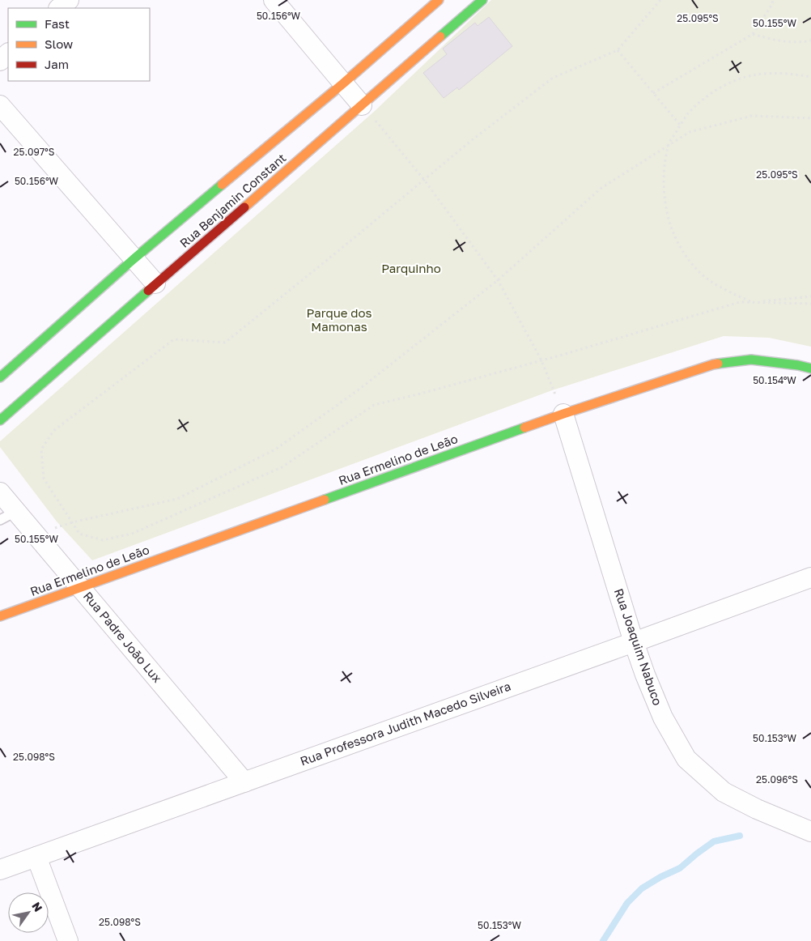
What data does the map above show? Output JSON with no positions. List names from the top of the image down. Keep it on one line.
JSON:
{"streets":{"main road":["Rua Benjamin Constant","Rua Ermelino de Leão"],"street":["Rua Padre João Lux","Rua Joaquim Nabuco","Rua Professora Judith Macedo Silveira"]},"crossings":[["Rua Ermelino de Leão","Rua Padre João Lux"],["Rua Ermelino de Leão","Rua Joaquim Nabuco"],["Rua Padre João Lux","Rua Professora Judith Macedo Silveira"],["Rua Joaquim Nabuco","Rua Professora Judith Macedo Silveira"]],"parks":["Parquinho","Parque dos Mamonas"],"legend":["Fast","Slow","Jam"],"north":"top right","coordinates":["50.156°W","25.095°S","50.155°W","25.097°S","50.154°W","50.153°W","25.098°S","25.096°S"]}
